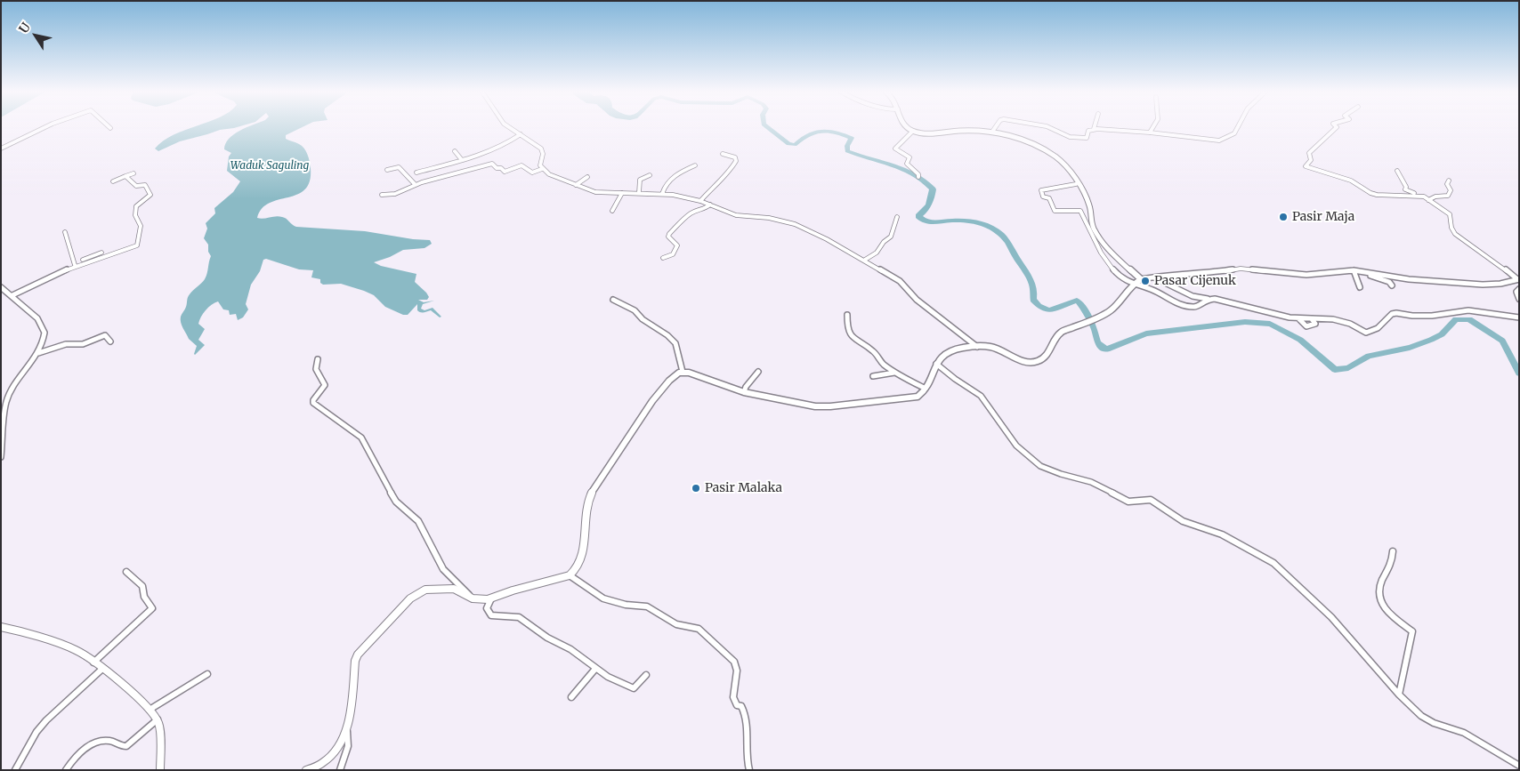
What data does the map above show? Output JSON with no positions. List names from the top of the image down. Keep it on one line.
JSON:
{"water":["Waduk Saguling"],"places":["Pasir Maja","Pasar Cijenuk","Pasir Malaka"],"north":"top left"}
